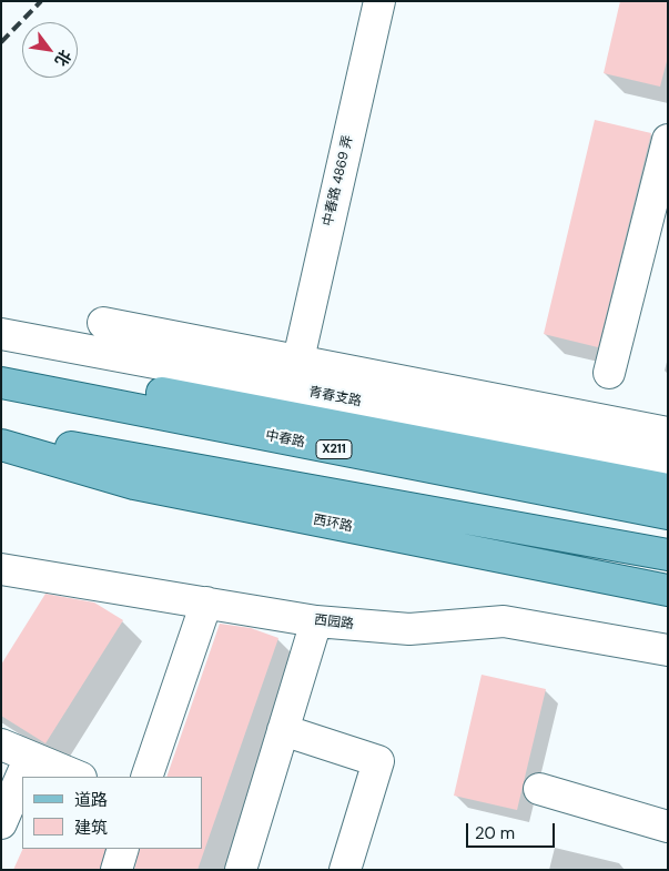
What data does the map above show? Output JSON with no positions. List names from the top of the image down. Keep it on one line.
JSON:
{"streets":{"main road":["中春路","X211","西环路"],"street":["中春路 4869 弄","青春支路","西园路"]},"legend":["道路","建筑"],"scale_bar":"20 m","north":"bottom right"}
